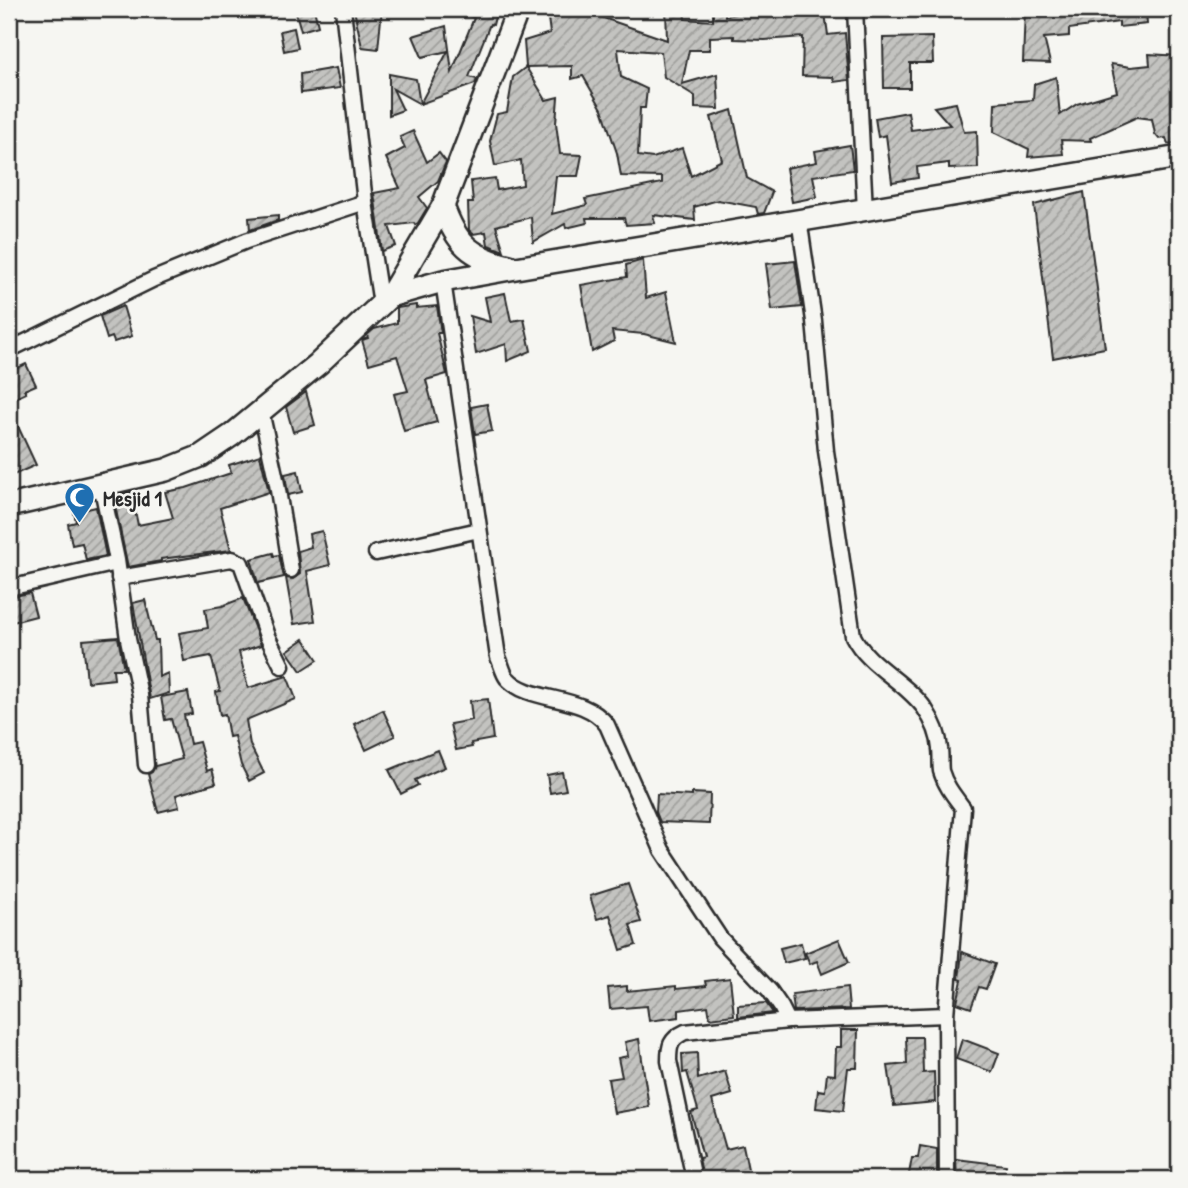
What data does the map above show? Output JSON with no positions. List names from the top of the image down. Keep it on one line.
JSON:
{"places":{"mosque":["Mesjid 1"]}}
